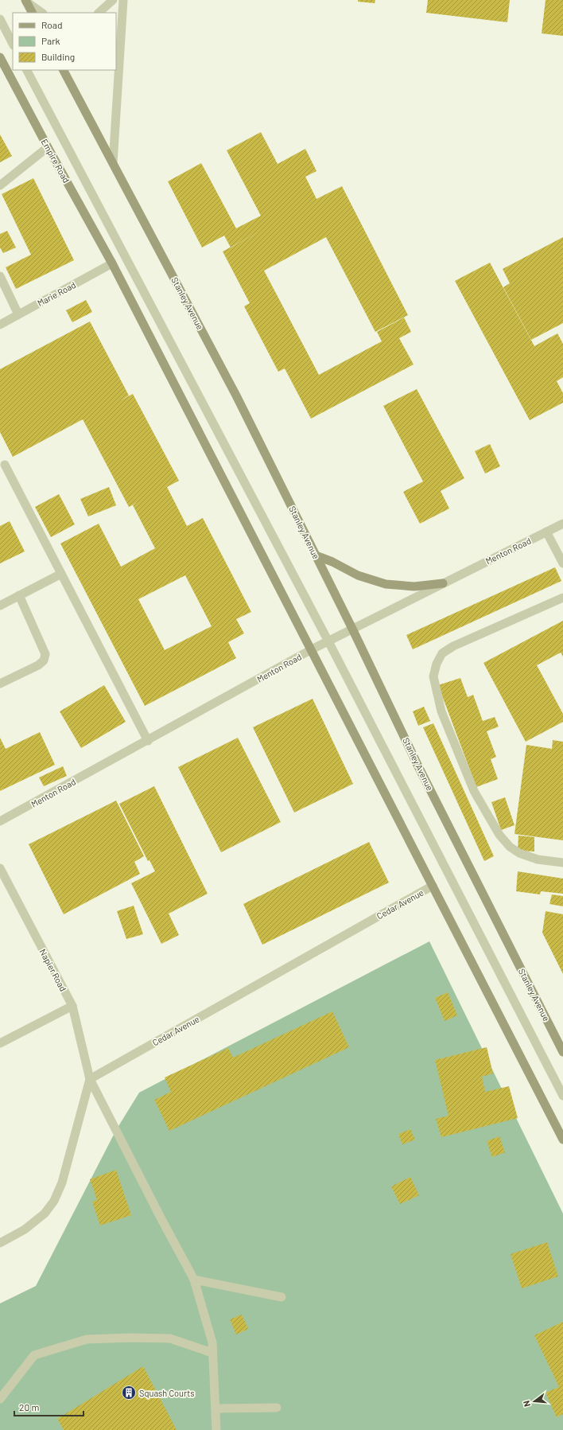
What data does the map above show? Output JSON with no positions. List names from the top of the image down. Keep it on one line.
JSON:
{"streets":{"main road":["Empire Road","Stanley Avenue"],"street":["Marie Road","Menton Road","Cedar Avenue","Napier Road"]},"crossings":[["Empire Road","Marie Road"],["Stanley Avenue","Menton Road"],["Cedar Avenue","Napier Road"]],"places":{"building":["Squash Courts"]},"legend":["Road","Park","Building"],"scale_bar":"20 m","north":"left"}
